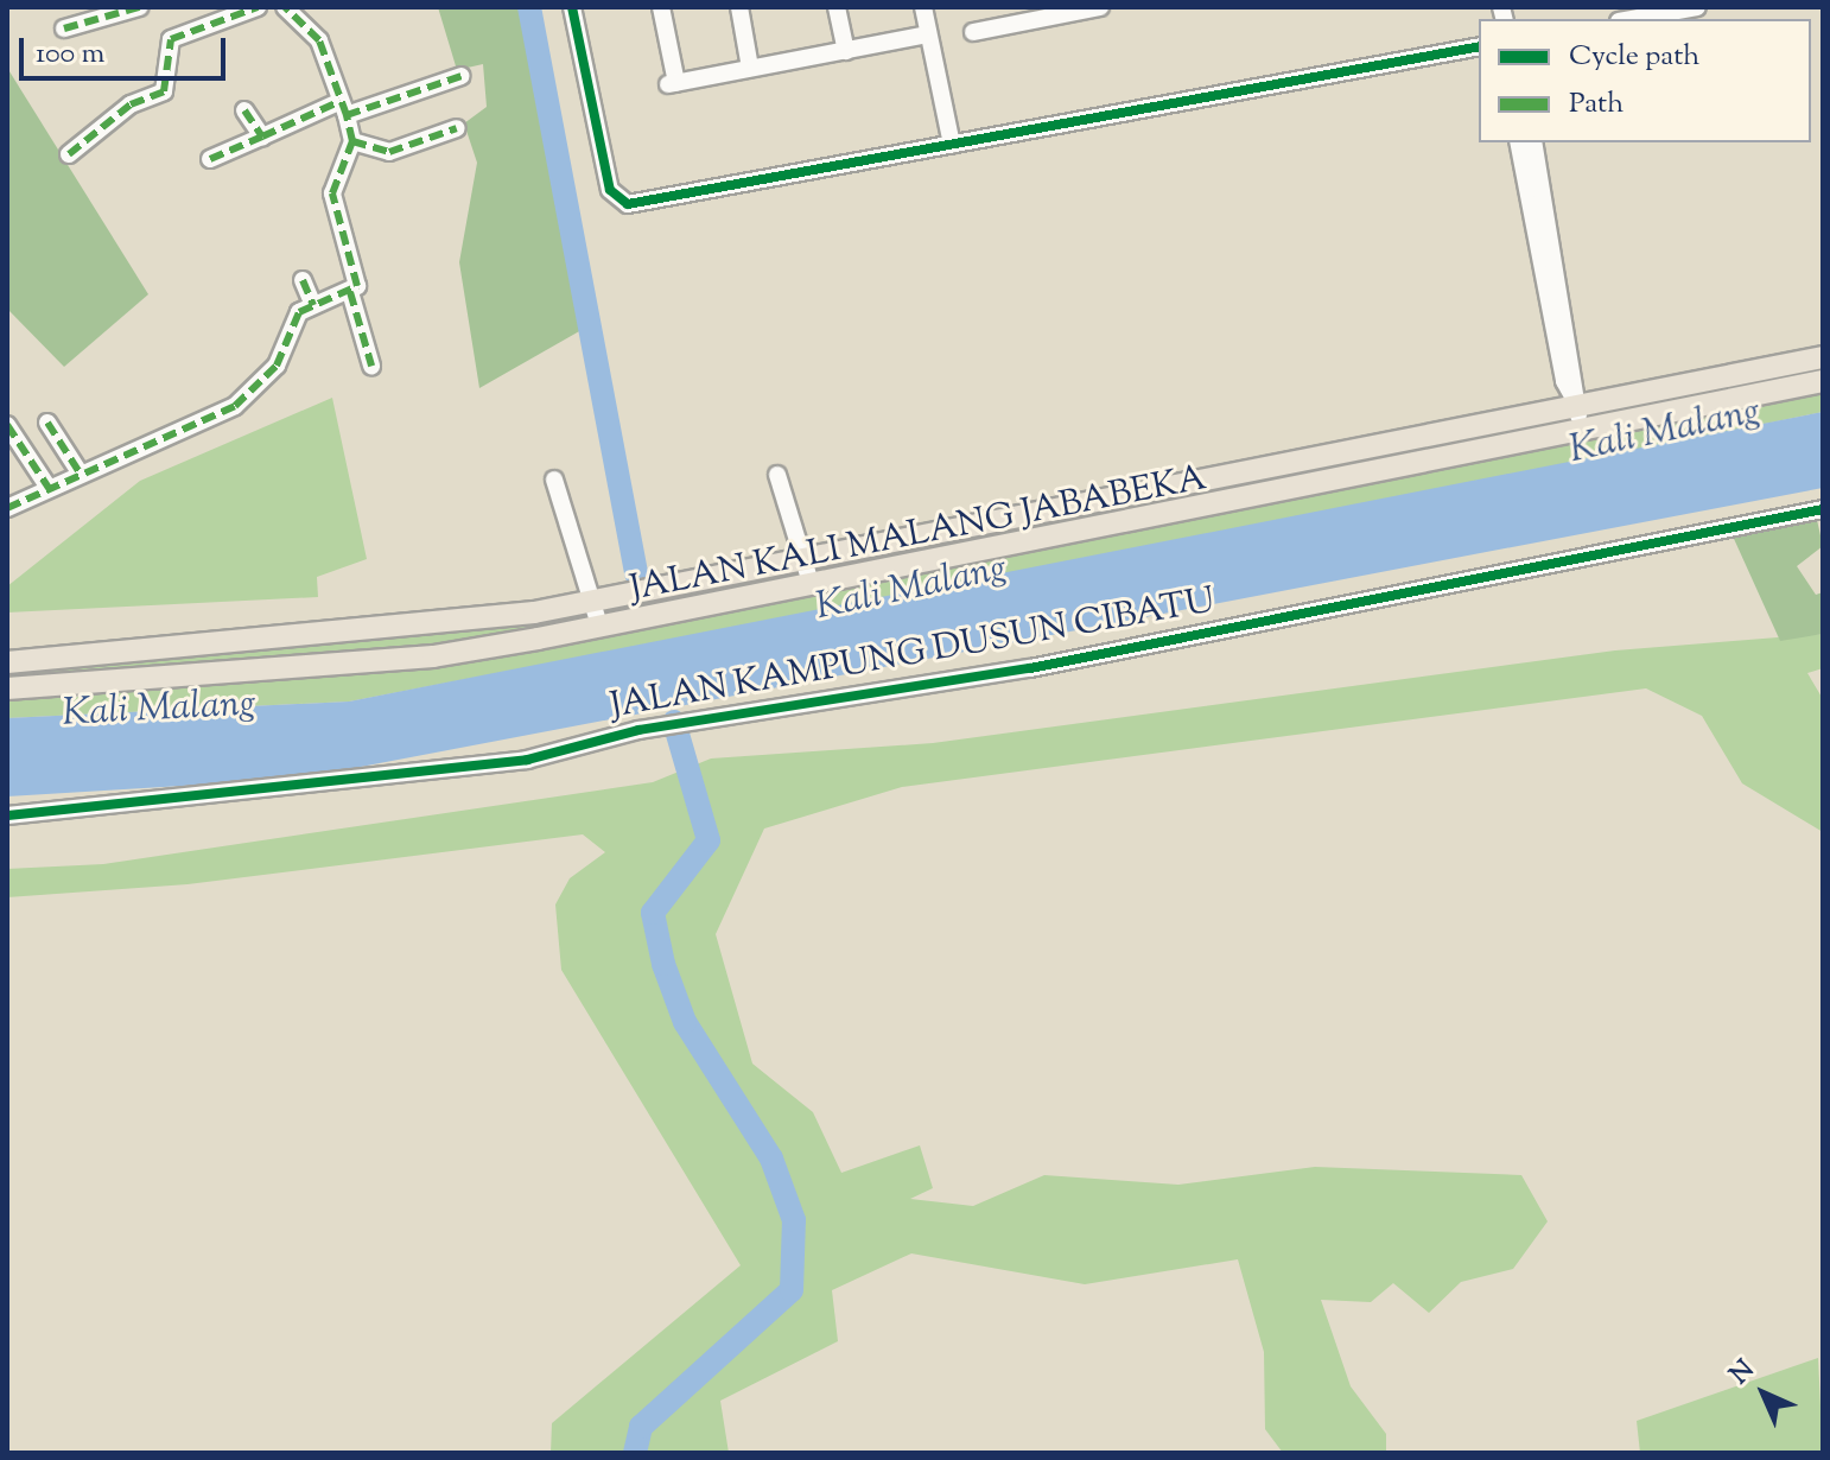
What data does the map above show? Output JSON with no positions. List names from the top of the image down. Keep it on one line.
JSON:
{"streets":{"main road":["JALAN KALI MALANG JABABEKA"],"street":["JALAN KAMPUNG DUSUN CIBATU"]},"water":["Kali Malang"],"legend":["Cycle path","Path"],"scale_bar":"100 m","north":"top left"}
